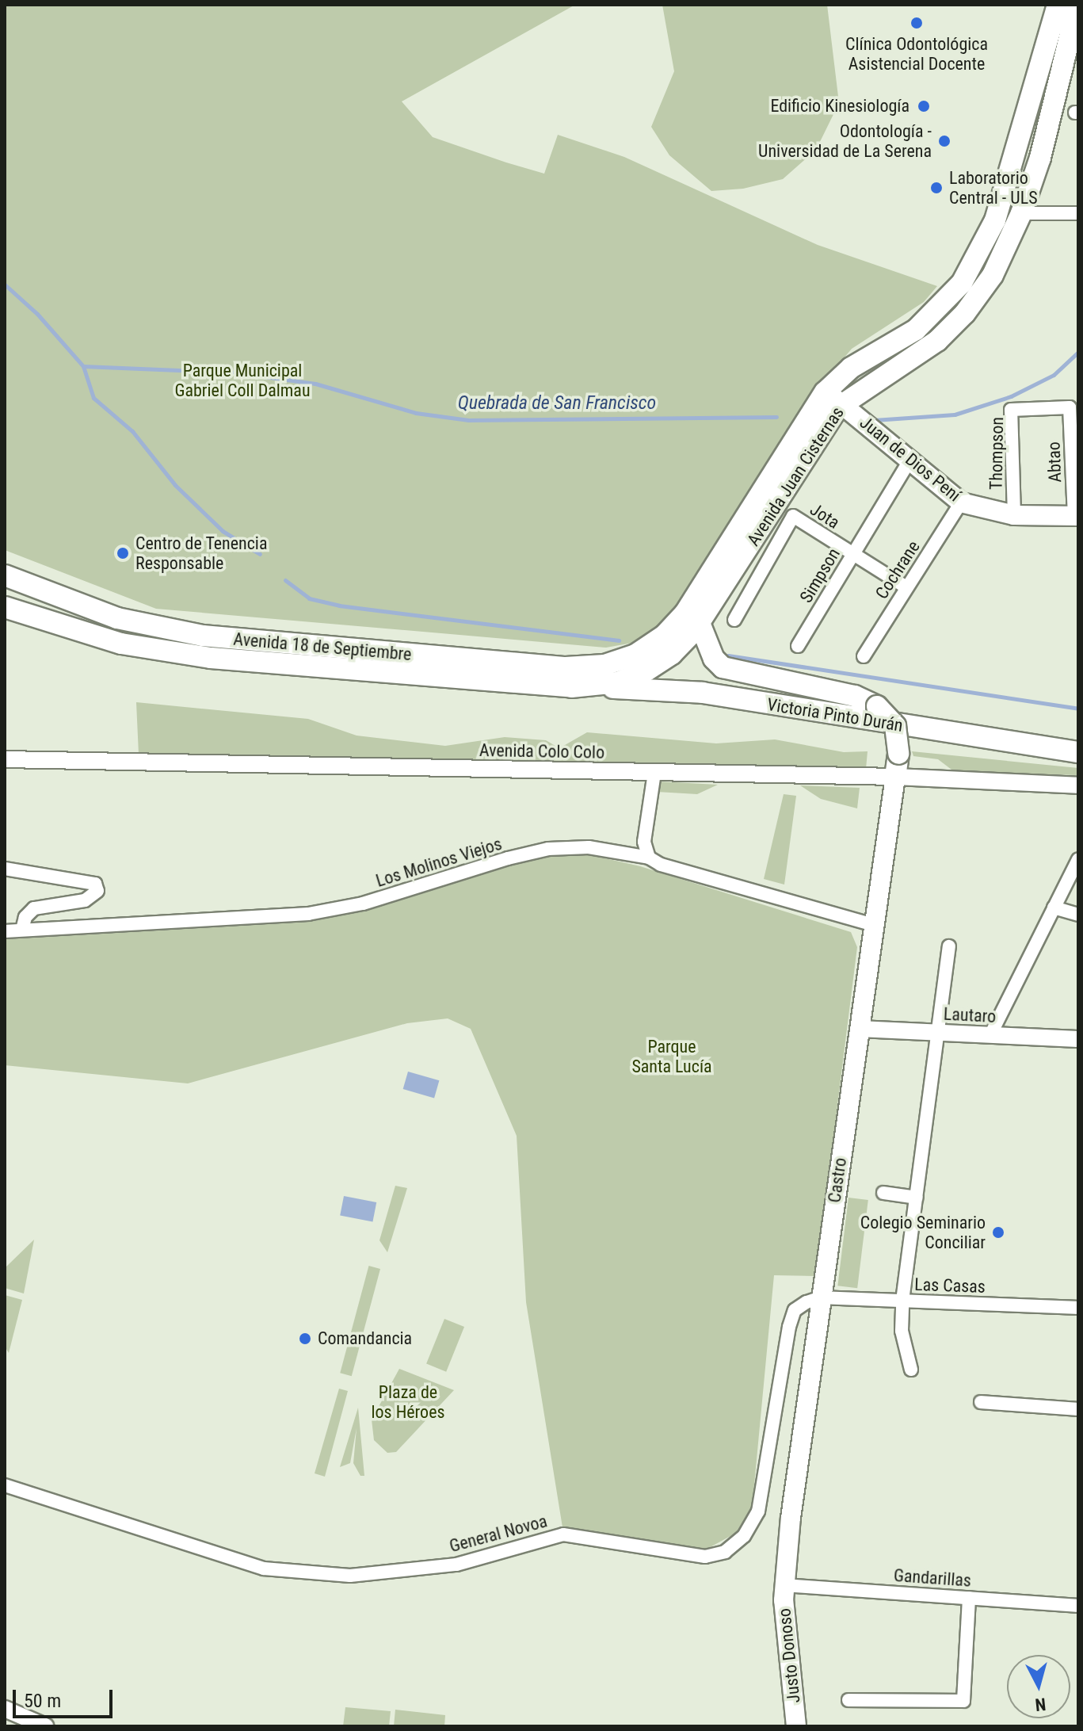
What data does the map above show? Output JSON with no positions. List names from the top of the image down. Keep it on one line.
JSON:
{"streets":{"main road":["Juan de Dios Pení","Avenida Juan Cisternas","Avenida 18 de Septiembre","Victoria Pinto Durán","Castro","Justo Donoso"],"street":["Thompson","Abtao","Jota","Cochrane","Simpson","Avenida Colo Colo","Los Molinos Viejos","Lautaro","Las Casas","General Novoa","Gandarillas"]},"crossings":[["Thompson","Juan de Dios Pení"],["Thompson","Abtao"],["Juan de Dios Pení","Abtao"],["Juan de Dios Pení","Avenida Juan Cisternas"],["Juan de Dios Pení","Cochrane"],["Juan de Dios Pení","Simpson"],["Avenida Juan Cisternas","Avenida 18 de Septiembre"],["Avenida Juan Cisternas","Victoria Pinto Durán"],["Jota","Cochrane"],["Jota","Simpson"],["Avenida 18 de Septiembre","Victoria Pinto Durán"],["Avenida Colo Colo","Castro"],["Los Molinos Viejos","Castro"],["Lautaro","Castro"],["Castro","Las Casas"],["Castro","General Novoa"],["Castro","Gandarillas"],["Castro","Justo Donoso"],["Las Casas","General Novoa"],["Gandarillas","Justo Donoso"]],"water":["Quebrada de San Francisco"],"parks":["Parque Municipal Gabriel Coll Dalmau","Parque Santa Lucía","Plaza de los Héroes"],"places":["Clínica Odontológica Asistencial Docente","Edificio Kinesiología","Odontología - Universidad de La Serena","Laboratorio Central - ULS","Centro de Tenencia Responsable","Colegio Seminario Conciliar","Comandancia"],"scale_bar":"50 m","north":"bottom"}
